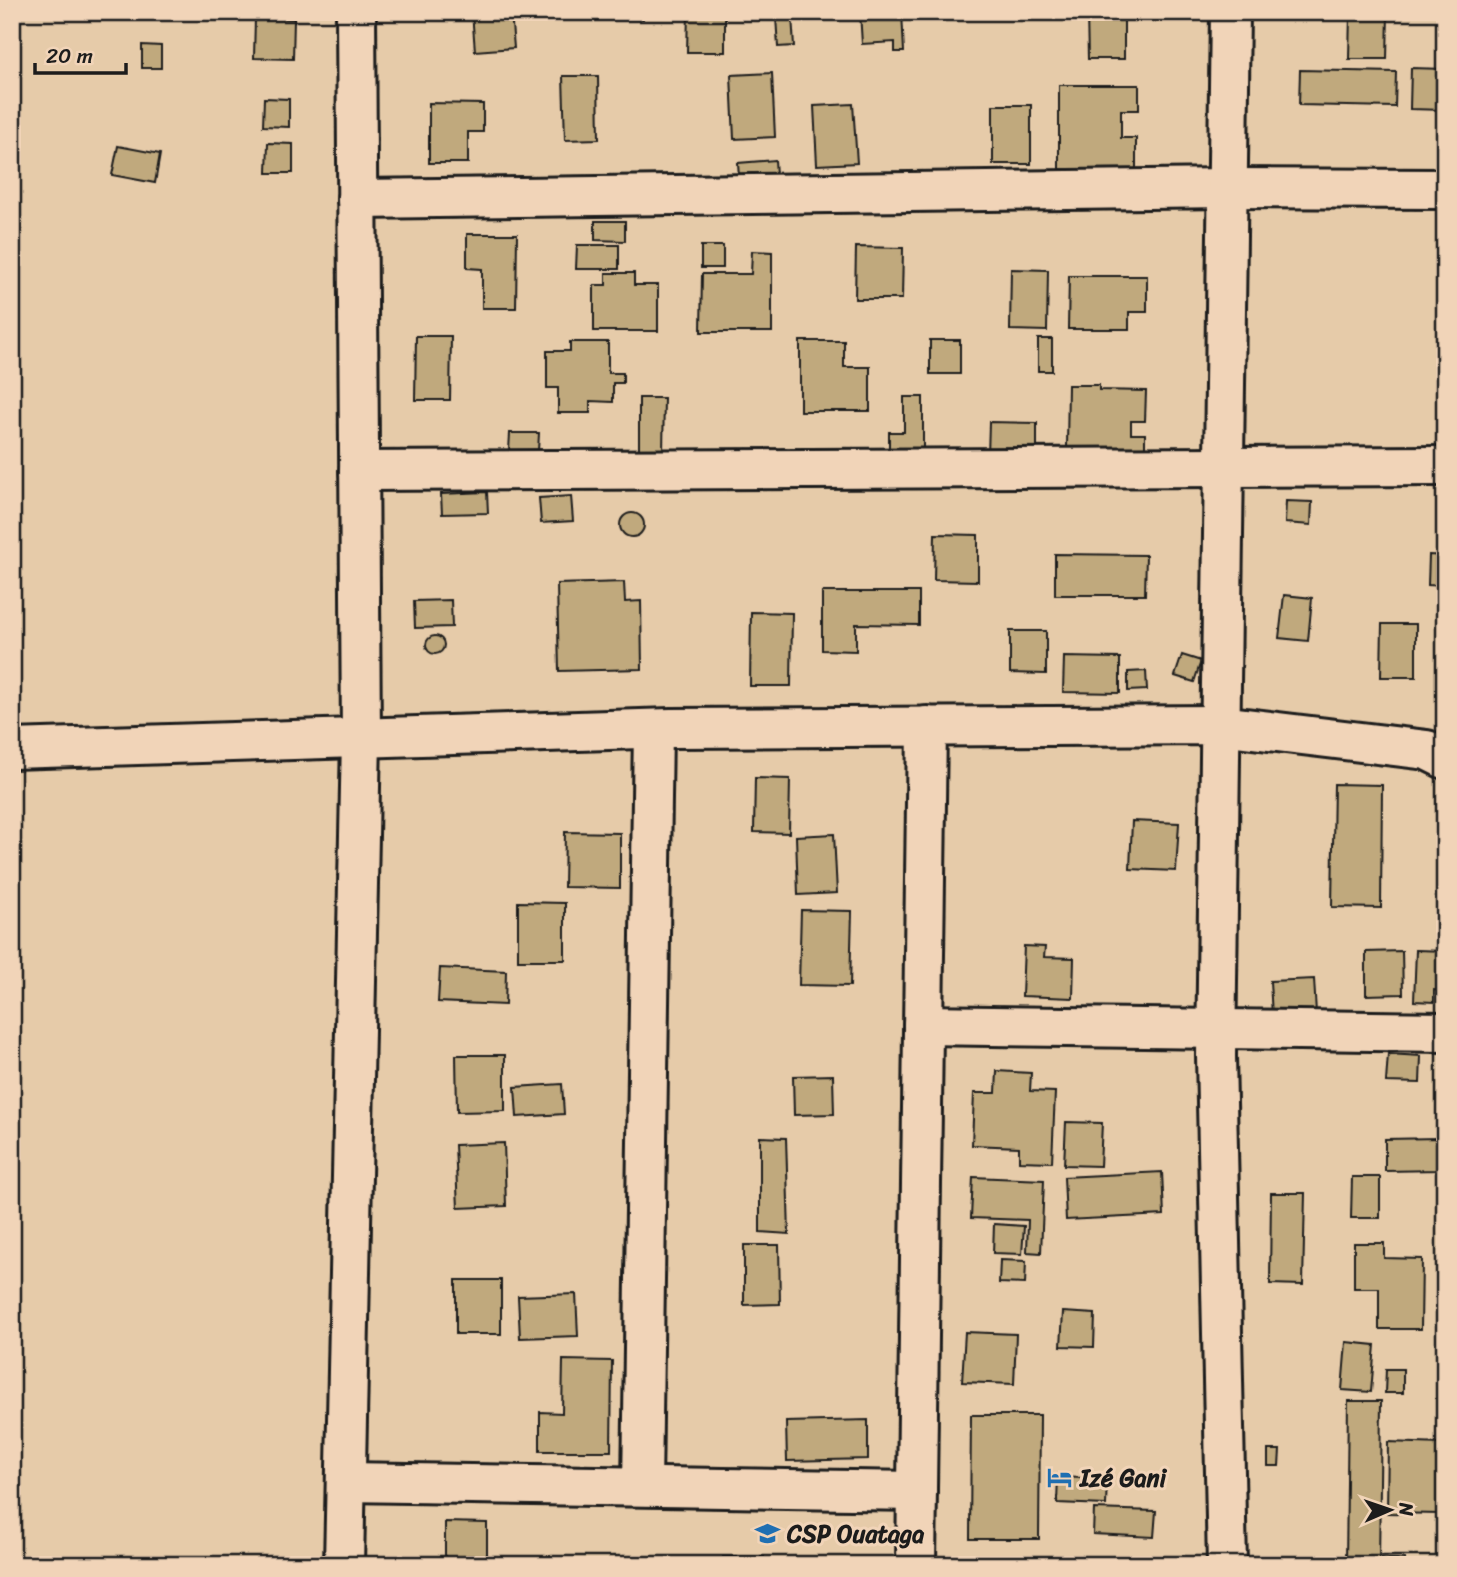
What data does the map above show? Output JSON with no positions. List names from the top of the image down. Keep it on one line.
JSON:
{"places":{"hotel":["Izé Gani"],"school or university":["CSP Ouataga"]},"scale_bar":"20 m","north":"right"}
